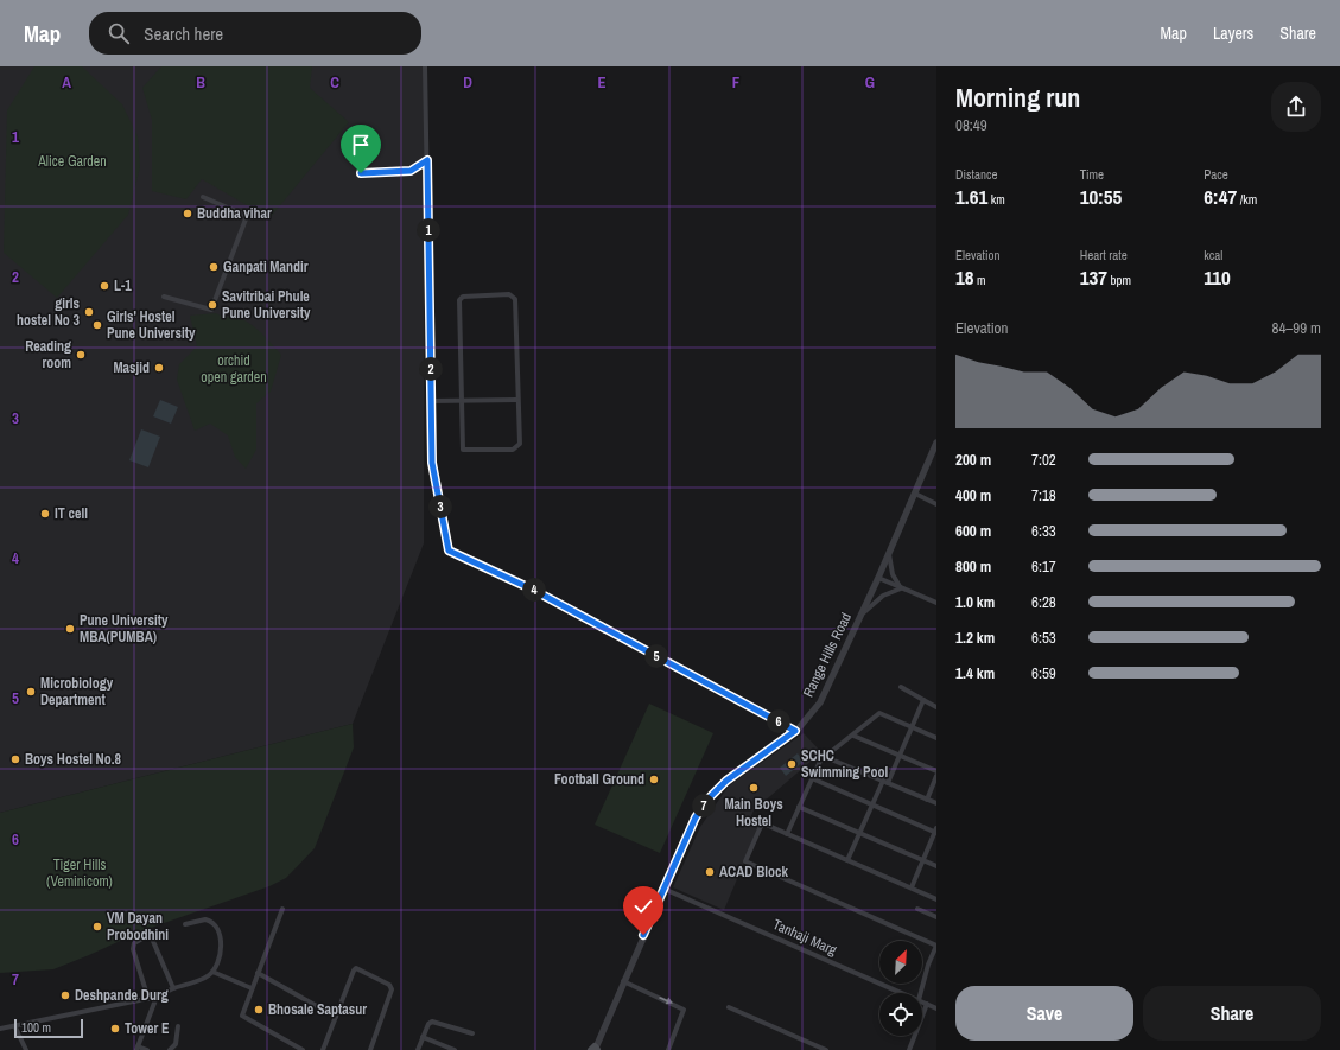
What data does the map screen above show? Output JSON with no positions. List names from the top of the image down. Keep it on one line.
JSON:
{"streets":{"street":["Range Hills Road","Tanhaji Marg"]},"crossings":[["Range Hills Road","Tanhaji Marg"]],"parks":["Alice Garden","orchid open garden","Tiger Hills (Veminicom)"],"places":["Buddha vihar","Ganpati Mandir","L-1","Savitribai Phule Pune University","girls hostel No 3","Girls' Hostel Pune University","Reading room","Masjid","IT cell","Pune University MBA(PUMBA)","Microbiology Department","Boys Hostel No.8","SCHC Swimming Pool","Football Ground","Main Boys Hostel","ACAD Block","VM Dayan Probodhini","Deshpande Durg","Bhosale Saptasur","Tower E"],"scale_bar":"100 m","north":"top right","page":{"header":"Map","search":"Search here","nav":["Map","Layers","Share"],"heading":["Morning run","08:49"],"stats":[["Distance","1.61 km"],["Time","10:55"],["Pace","6:47 /km"],["Elevation","18 m"],["Heart rate","137 bpm"],["kcal","110"]],"pins":["1","2","3","4","5","6","7"],"chart":["Elevation","84–99 m"],"list":[{"name":"200 m","note":"7:02"},{"name":"400 m","note":"7:18"},{"name":"600 m","note":"6:33"},{"name":"800 m","note":"6:17"},{"name":"1.0 km","note":"6:28"},{"name":"1.2 km","note":"6:53"},{"name":"1.4 km","note":"6:59"}],"buttons":["Save","Share"],"scale":"100 m"},"grid":{"columns":["A","B","C","D","E","F","G"],"rows":["1","2","3","4","5","6","7"]}}
